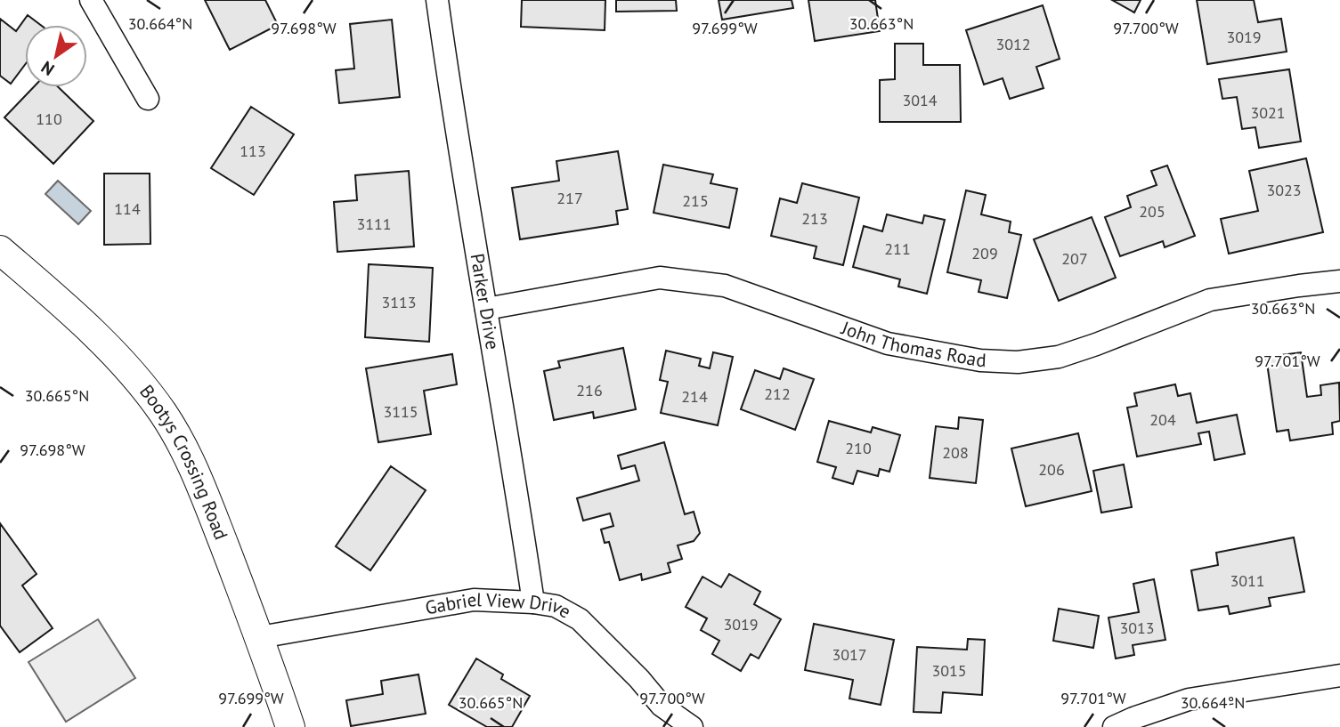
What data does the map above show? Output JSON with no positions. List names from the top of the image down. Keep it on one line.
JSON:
{"streets":{"street":["Parker Drive","John Thomas Road","Bootys Crossing Road","Gabriel View Drive"]},"crossings":[["Parker Drive","John Thomas Road"],["Parker Drive","Gabriel View Drive"],["Bootys Crossing Road","Gabriel View Drive"]],"house_numbers":["3019","3012","3014","3021","110","113","3023","217","215","114","205","213","3111","211","209","207","3113","216","212","214","3115","204","210","208","206","3011","3019","3013","3017","3015"],"north":"bottom left","coordinates":["30.664°N","30.663°N","97.698°W","97.699°W","97.700°W","97.701°W","30.665°N"]}
